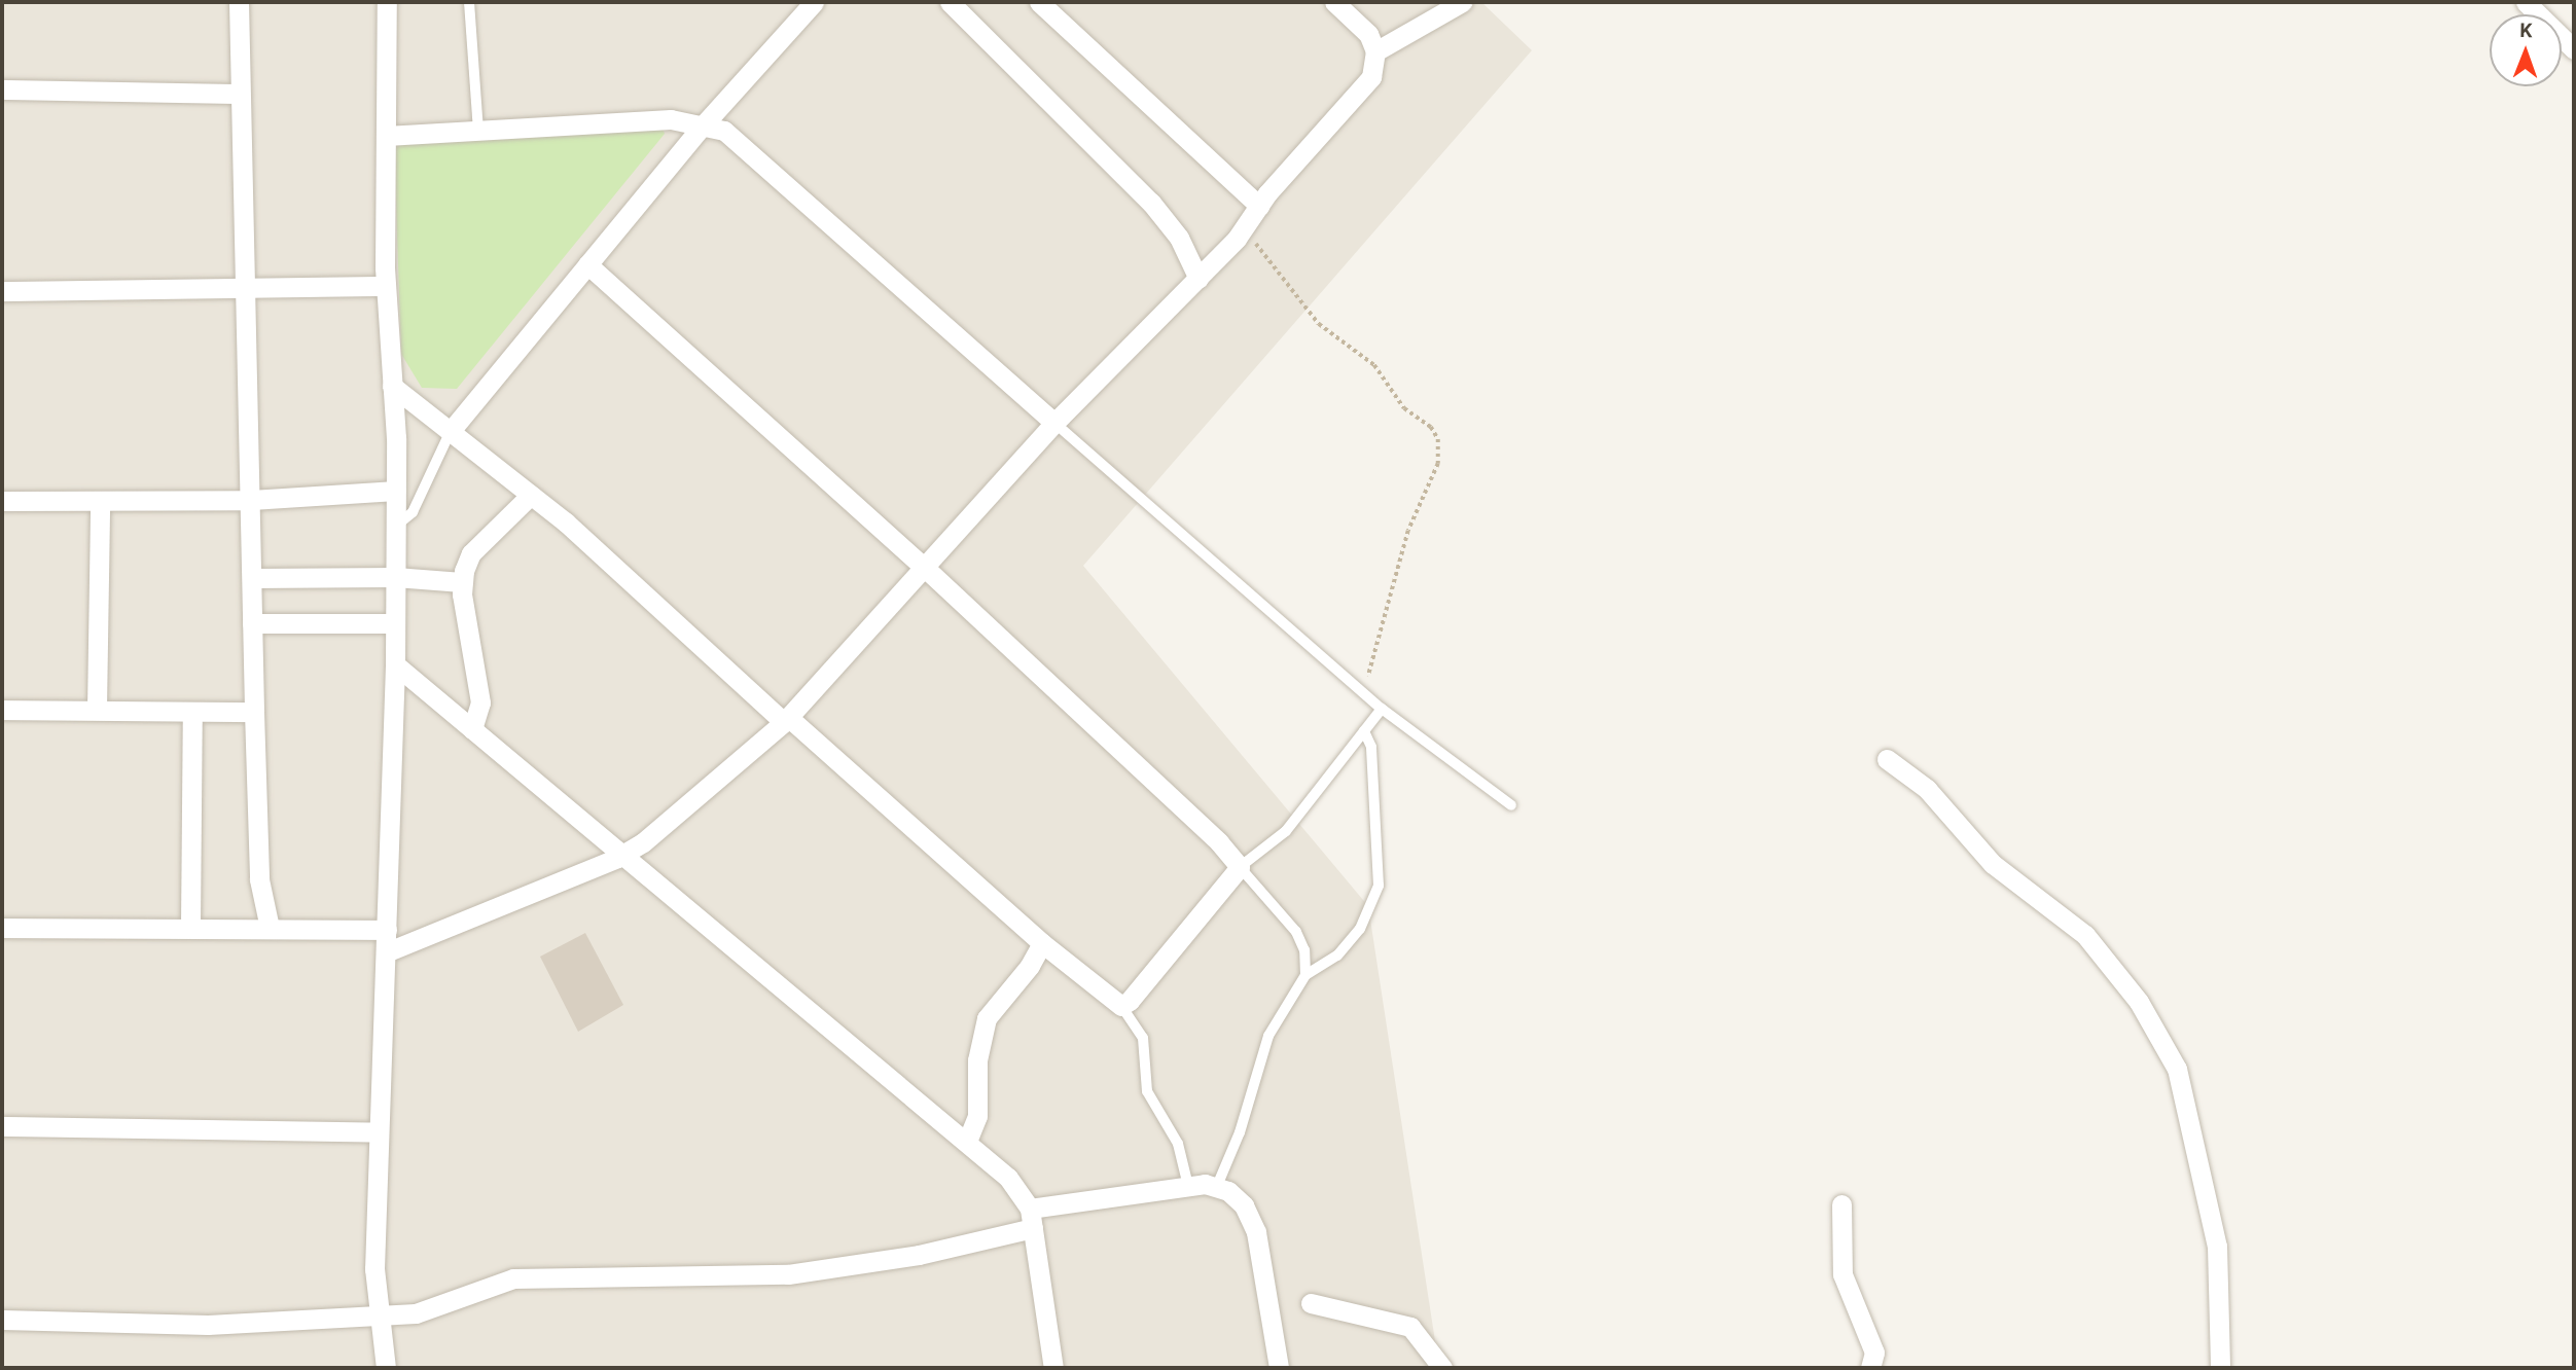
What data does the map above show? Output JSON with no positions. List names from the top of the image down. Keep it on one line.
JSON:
{"north":"top"}
